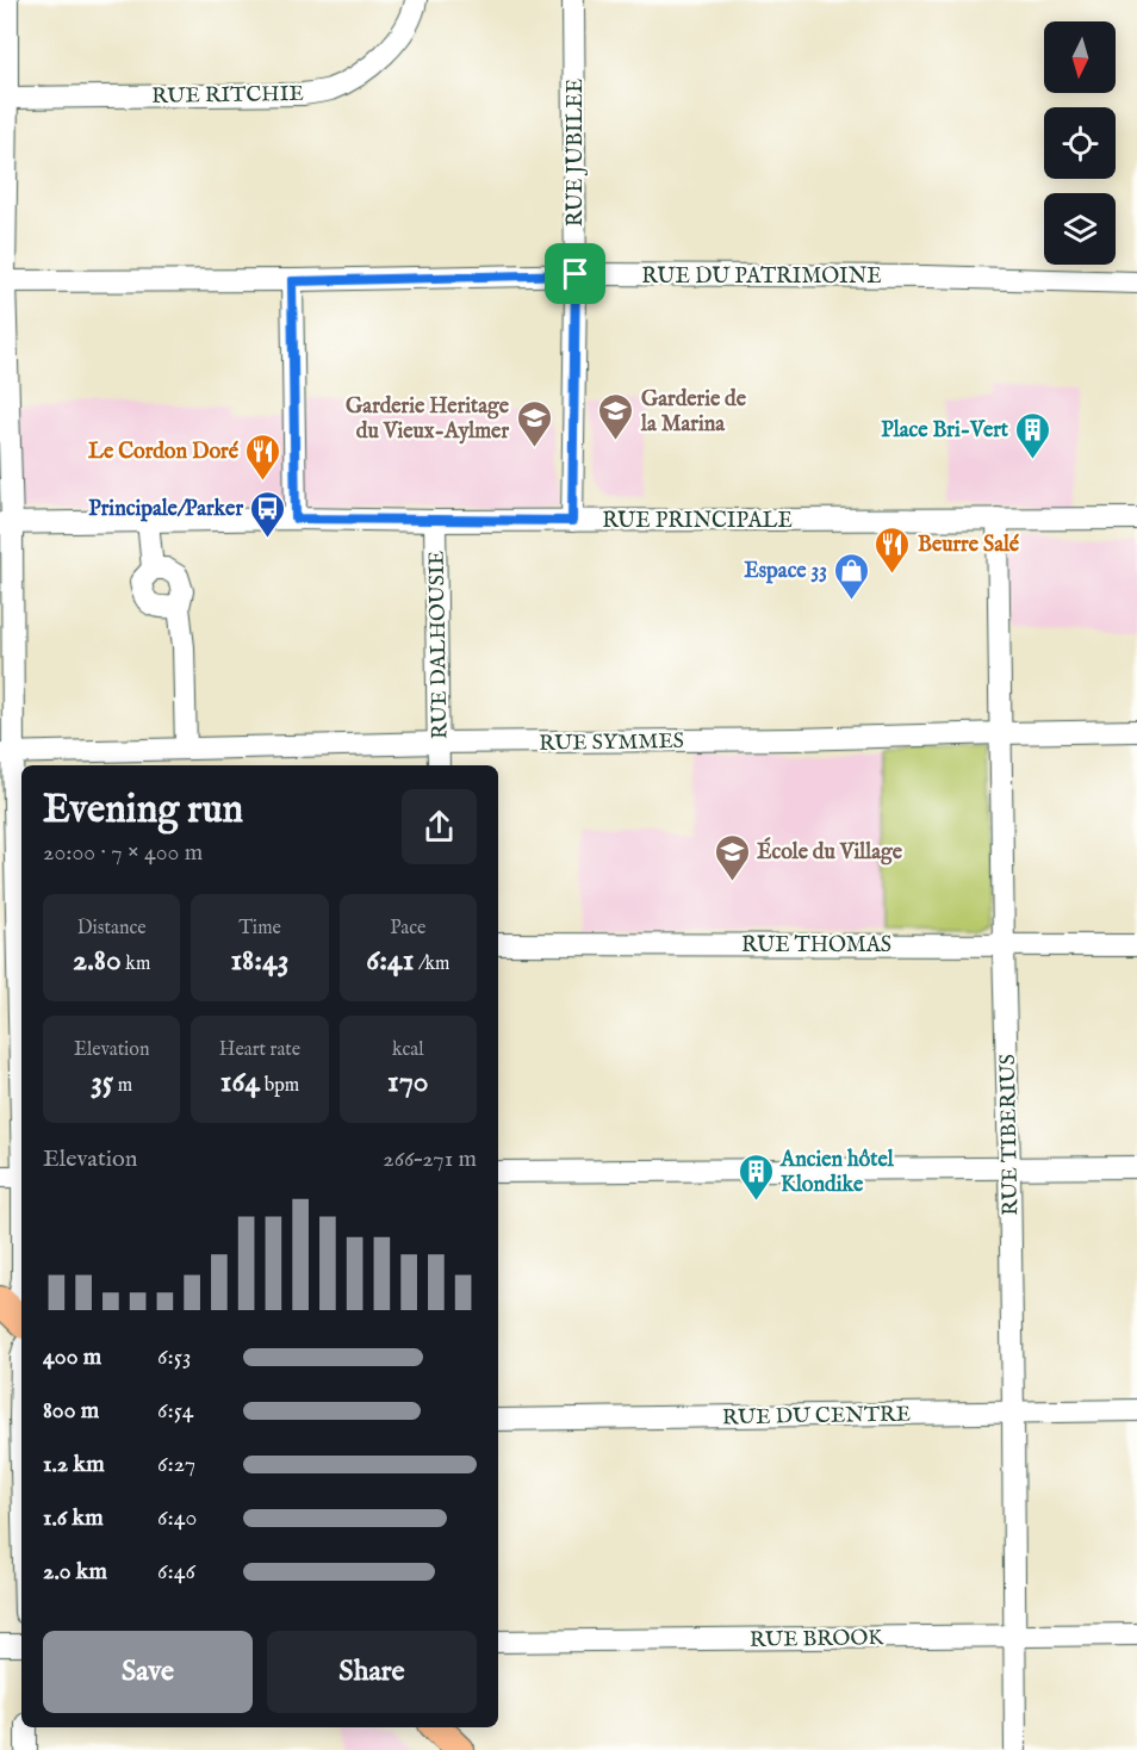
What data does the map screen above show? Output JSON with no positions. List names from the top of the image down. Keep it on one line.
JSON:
{"streets":{"street":["RUE RITCHIE","RUE JUBILEE","RUE DU PATRIMOINE","RUE PRINCIPALE","RUE DALHOUSIE","RUE SYMMES","RUE THOMAS","RUE TIBERIUS","RUE DU CENTRE","RUE BROOK"]},"crossings":[["RUE JUBILEE","RUE DU PATRIMOINE"],["RUE JUBILEE","RUE PRINCIPALE"],["RUE PRINCIPALE","RUE DALHOUSIE"],["RUE PRINCIPALE","RUE TIBERIUS"],["RUE DALHOUSIE","RUE SYMMES"],["RUE SYMMES","RUE TIBERIUS"],["RUE THOMAS","RUE TIBERIUS"],["RUE TIBERIUS","RUE DU CENTRE"],["RUE TIBERIUS","RUE BROOK"]],"places":{"school or university":["Garderie de la Marina","Garderie Heritage du Vieux-Aylmer","École du Village"],"building":["Place Bri-Vert","Ancien hôtel Klondike"],"restaurant":["Le Cordon Doré","Beurre Salé"],"bus stop":["Principale/Parker"],"shop":["Espace 33"]},"north":"bottom","page":{"heading":["Evening run","20:00 · 7 × 400 m"],"stats":[["Distance","2.80 km"],["Time","18:43"],["Pace","6:41 /km"],["Elevation","35 m"],["Heart rate","164 bpm"],["kcal","170"]],"chart":["Elevation","266–271 m"],"list":[{"name":"400 m","note":"6:53"},{"name":"800 m","note":"6:54"},{"name":"1.2 km","note":"6:27"},{"name":"1.6 km","note":"6:40"},{"name":"2.0 km","note":"6:46"}],"buttons":["Save","Share"]}}
